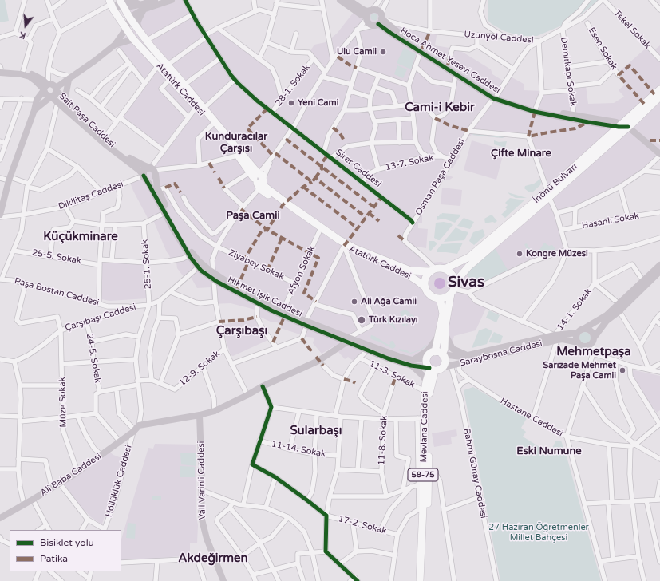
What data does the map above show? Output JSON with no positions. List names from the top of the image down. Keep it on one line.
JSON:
{"streets":{"main road":["Atatürk Caddesi","İnönü Bulvarı","Mevlana Caddesi","58-75"],"street":["Tekel Sokak","Uzunyol Caddesi","Esen Sokak","Hoca Ahmet Yesevi Caddesi","Demirkapı Sokak","28-1. Sokak","Sait Paşa Caddesi","13-7. Sokak","Sirer Caddesi","Osman Paşa Caddesi","Dikilitaş Caddesi","Hasanlı Sokak","25-5. Sokak","25-1. Sokak","Ziyabey Sokak","Afyon Sokak","Paşa Bostan Caddesi","Hikmet Işık Caddesi","14-1. Sokak","Çarşıbaşı Caddesi","Saraybosna Caddesi","24-5. Sokak","12-9. Sokak","11-3. Sokak","Müze Sokak","Hastane Caddesi","11-8. Sokak","11-14. Sokak","Rahmi Günay Caddesi","Ali Baba Caddesi","Vali Varinli Caddesi","Höllüklük Caddesi","17-2. Sokak"]},"crossings":[["Uzunyol Caddesi","Hoca Ahmet Yesevi Caddesi"],["Uzunyol Caddesi","Demirkapı Sokak"],["Uzunyol Caddesi","Osman Paşa Caddesi"],["Hoca Ahmet Yesevi Caddesi","Demirkapı Sokak"],["Hoca Ahmet Yesevi Caddesi","Osman Paşa Caddesi"],["Hoca Ahmet Yesevi Caddesi","İnönü Bulvarı"],["28-1. Sokak","Sirer Caddesi"],["Atatürk Caddesi","Osman Paşa Caddesi"],["Atatürk Caddesi","İnönü Bulvarı"],["Atatürk Caddesi","Afyon Sokak"],["Sait Paşa Caddesi","Dikilitaş Caddesi"],["Sait Paşa Caddesi","Hikmet Işık Caddesi"],["13-7. Sokak","Sirer Caddesi"],["13-7. Sokak","Osman Paşa Caddesi"],["Sirer Caddesi","Osman Paşa Caddesi"],["Osman Paşa Caddesi","İnönü Bulvarı"],["Dikilitaş Caddesi","Hikmet Işık Caddesi"],["25-1. Sokak","Çarşıbaşı Caddesi"],["25-1. Sokak","Höllüklük Caddesi"],["Ziyabey Sokak","Afyon Sokak"],["Ziyabey Sokak","Hikmet Işık Caddesi"],["Afyon Sokak","Hikmet Işık Caddesi"],["Paşa Bostan Caddesi","Çarşıbaşı Caddesi"],["Paşa Bostan Caddesi","Müze Sokak"],["Hikmet Işık Caddesi","Çarşıbaşı Caddesi"],["Hikmet Işık Caddesi","Saraybosna Caddesi"],["Hikmet Işık Caddesi","Mevlana Caddesi"],["14-1. Sokak","Saraybosna Caddesi"],["Çarşıbaşı Caddesi","24-5. Sokak"],["Çarşıbaşı Caddesi","Müze Sokak"],["Çarşıbaşı Caddesi","Höllüklük Caddesi"],["Saraybosna Caddesi","Hastane Caddesi"],["Saraybosna Caddesi","Mevlana Caddesi"],["Saraybosna Caddesi","Rahmi Günay Caddesi"],["24-5. Sokak","12-9. Sokak"],["12-9. Sokak","Höllüklük Caddesi"],["11-3. Sokak","Mevlana Caddesi"],["Müze Sokak","Ali Baba Caddesi"],["Ali Baba Caddesi","Höllüklük Caddesi"]],"districts":["Cami-i Kebir","Kunduracılar Çarşısı","Çifte Minare","Paşa Camii","Küçükminare","Sivas","Çarşıbaşı","Mehmetpaşa","Sularbaşı","Eski Numune","Akdeğirmen"],"parks":["27 Haziran Öğretmenler Millet Bahçesi"],"places":["Ulu Camii","Yeni Cami","Kongre Müzesi","Ali Ağa Camii","Türk Kızılayı","Sarızade Mehmet Paşa Camii"],"legend":["Bisiklet yolu","Patika"],"north":"bottom"}
